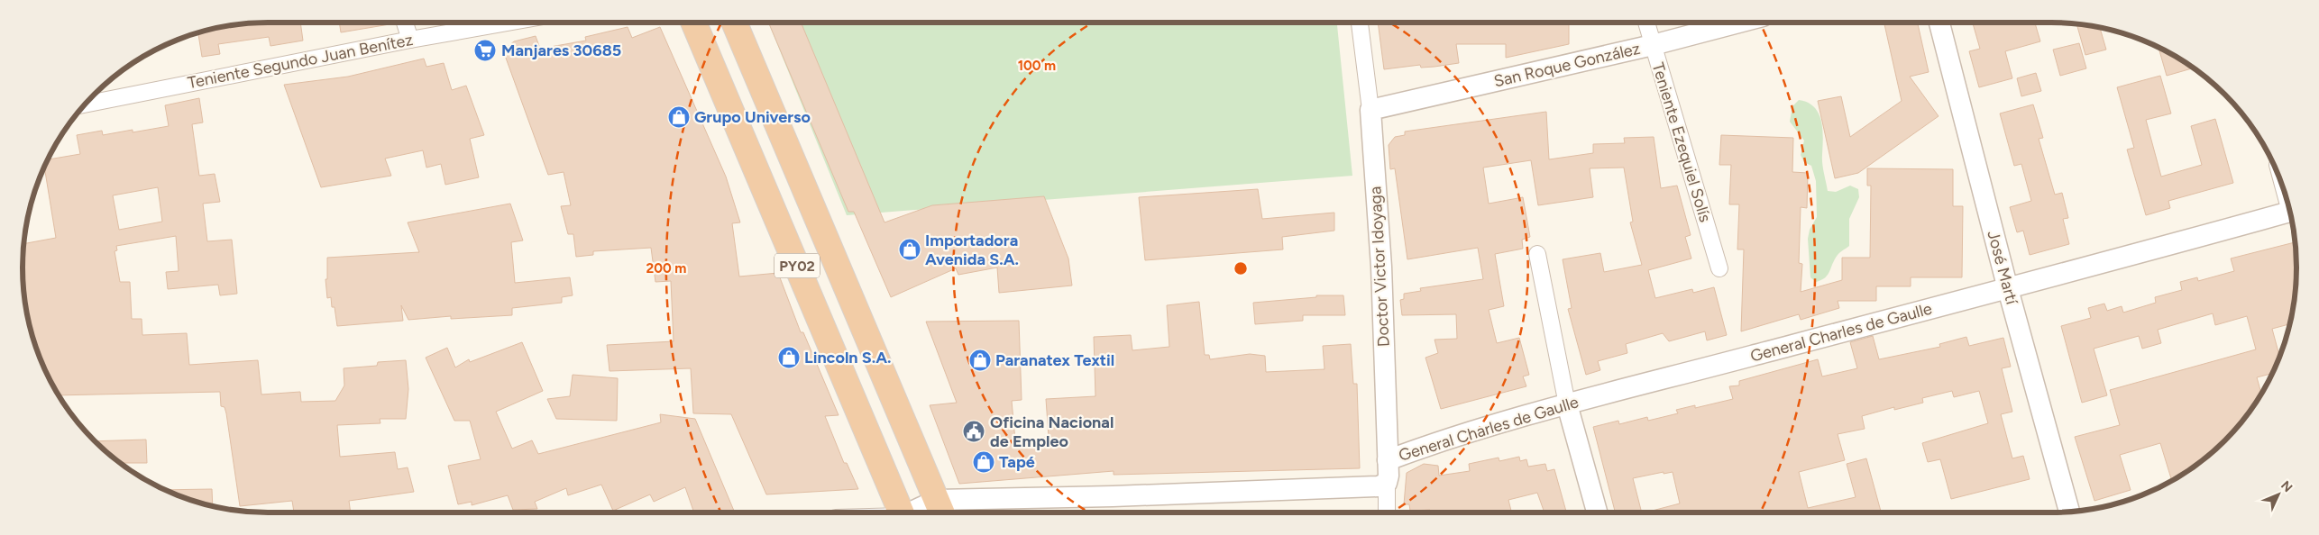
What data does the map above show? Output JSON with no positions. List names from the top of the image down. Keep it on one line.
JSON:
{"streets":{"highway":["PY02"],"street":["Teniente Segundo Juan Benítez","San Roque González","Teniente Ezequiel Solís","Doctor Victor Idoyaga","José Martí","General Charles de Gaulle"]},"crossings":[["San Roque González","Teniente Ezequiel Solís"],["San Roque González","Doctor Victor Idoyaga"],["PY02","General Charles de Gaulle"],["Doctor Victor Idoyaga","General Charles de Gaulle"],["José Martí","General Charles de Gaulle"]],"places":{"supermarket":["Manjares 30685"],"shop":["Grupo Universo","Importadora Avenida S.A.","Lincoln S.A.","Paranatex Textil","Tapé"],"public building":["Oficina Nacional de Empleo"]},"north":"top right","rings":["100 m","200 m"]}
